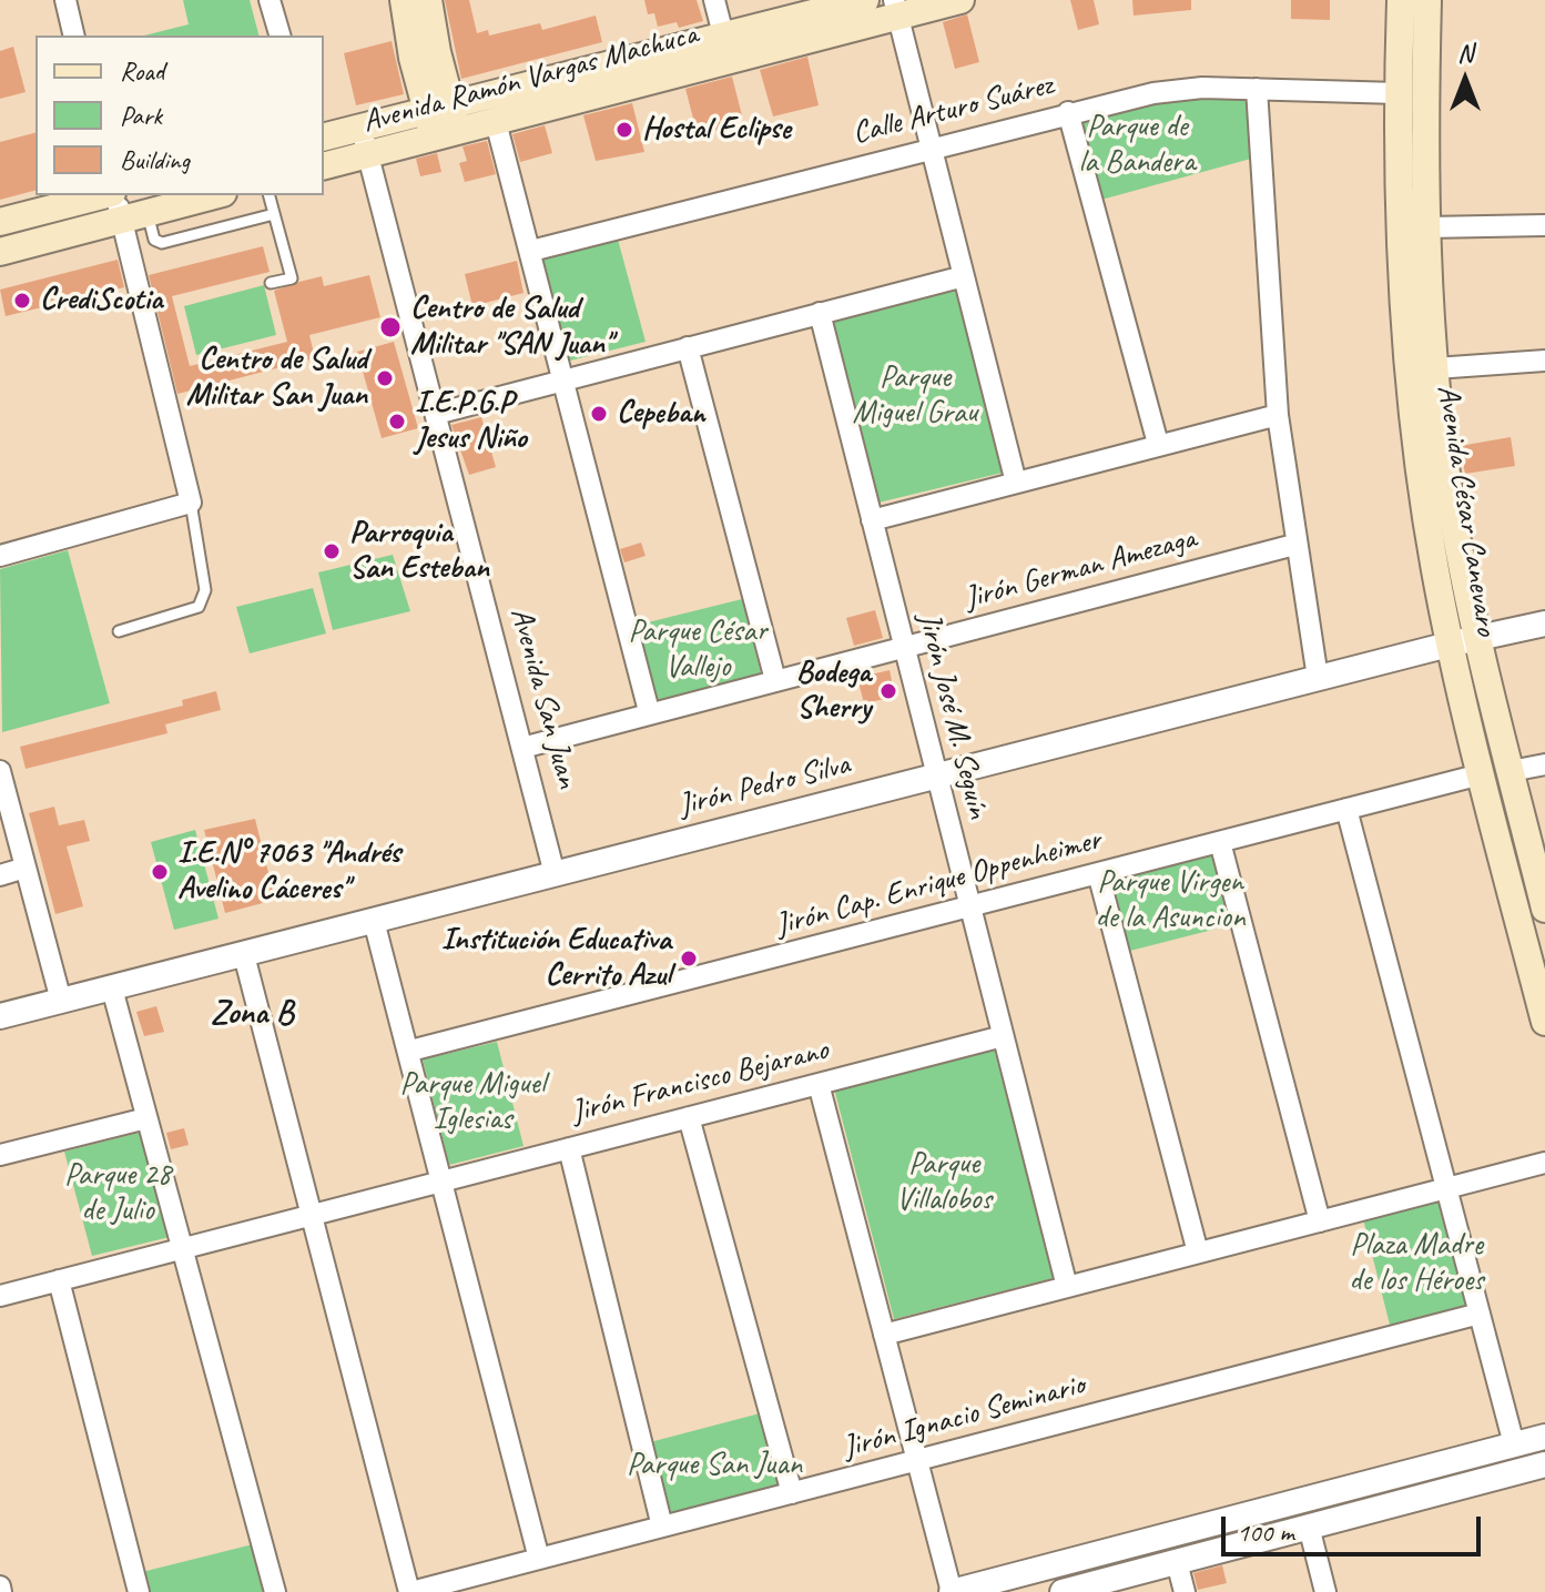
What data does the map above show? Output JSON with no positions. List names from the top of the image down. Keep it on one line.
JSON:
{"streets":{"main road":["Avenida Ramón Vargas Machuca","Avenida César Canevaro"],"street":["Calle Arturo Suárez","Jirón German Amezaga","Avenida San Juan","Jirón José M. Seguín","Jirón Pedro Silva","Jirón Cap. Enrique Oppenheimer","Jirón Francisco Bejarano","Jirón Ignacio Seminario"]},"crossings":[["Avenida Ramón Vargas Machuca","Avenida San Juan"],["Calle Arturo Suárez","Avenida César Canevaro"],["Avenida César Canevaro","Jirón Pedro Silva"],["Avenida César Canevaro","Jirón Cap. Enrique Oppenheimer"],["Jirón German Amezaga","Avenida San Juan"],["Jirón German Amezaga","Jirón José M. Seguín"],["Avenida San Juan","Jirón Pedro Silva"],["Jirón José M. Seguín","Jirón Pedro Silva"],["Jirón José M. Seguín","Jirón Cap. Enrique Oppenheimer"],["Jirón José M. Seguín","Jirón Francisco Bejarano"]],"districts":["Zona B"],"parks":["Parque de la Bandera","Parque Miguel Grau","Parque César Vallejo","Parque Virgen de la Asuncion","Parque Miguel Iglesias","Parque Villalobos","Parque 28 de Julio","Plaza Madre de los Héroes","Parque San Juan"],"places":["Hostal Eclipse","CrediScotia","Centro de Salud Militar \"SAN Juan\"","Centro de Salud Militar San Juan","Cepeban","I.E.P.G.P Jesus Niño","Parroquia San Esteban","Bodega Sherry","I.E.N° 7063 \"Andrés Avelino Cáceres\"","Institución Educativa Cerrito Azul"],"legend":["Road","Park","Building"],"scale_bar":"100 m","north":"top"}
